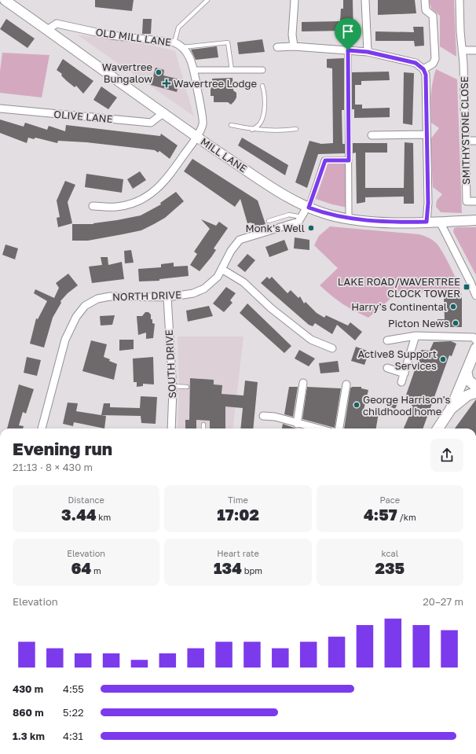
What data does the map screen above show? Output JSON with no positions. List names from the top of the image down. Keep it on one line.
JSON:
{"streets":{"street":["OLD MILL LANE","OLIVE LANE","SMITHYSTONE CLOSE","MILL LANE","NORTH DRIVE","SOUTH DRIVE"]},"crossings":[["OLD MILL LANE","MILL LANE"],["OLIVE LANE","MILL LANE"],["NORTH DRIVE","SOUTH DRIVE"]],"places":{"other":["Wavertree Bungalow","Monk's Well","Harry's Continental","Picton News","Active8 Support Services","George Harrison's childhood home"],"health":["Wavertree Lodge"],"transit":["LAKE ROAD/WAVERTREE CLOCK TOWER"]},"page":{"heading":["Evening run","21:13 · 8 × 430 m"],"stats":[["Distance","3.44 km"],["Time","17:02"],["Pace","4:57 /km"],["Elevation","64 m"],["Heart rate","134 bpm"],["kcal","235"]],"chart":["Elevation","20–27 m"],"list":[{"name":"430 m","note":"4:55"},{"name":"860 m","note":"5:22"},{"name":"1.3 km","note":"4:31"}]}}
